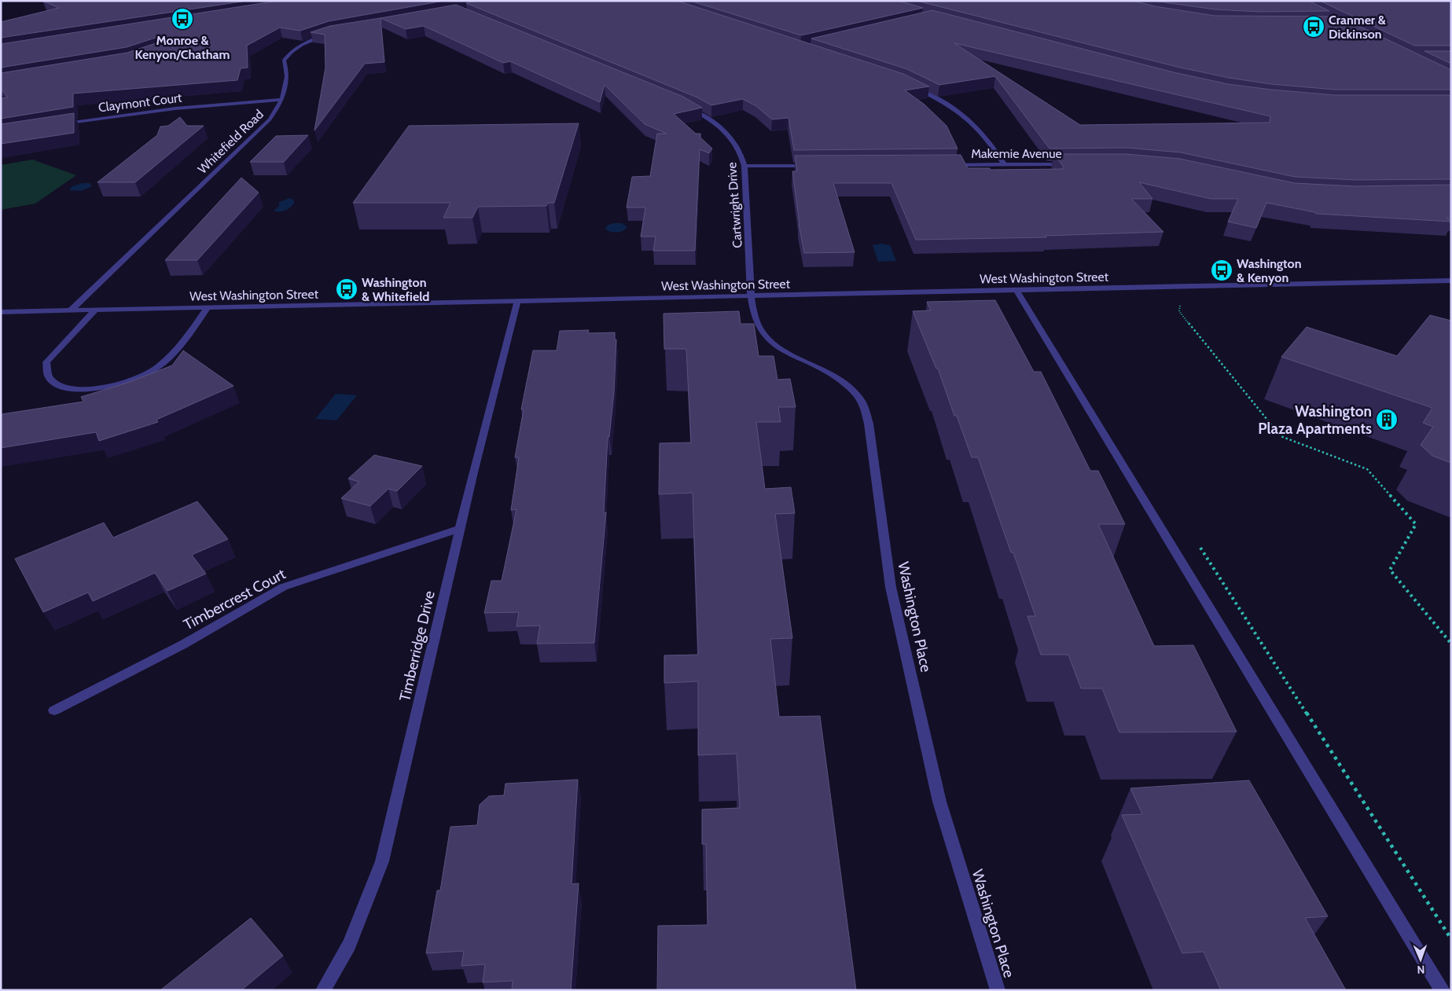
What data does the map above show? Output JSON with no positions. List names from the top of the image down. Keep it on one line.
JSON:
{"streets":{"street":["Claymont Court","Whitefield Road","Makemie Avenue","Cartwright Drive","West Washington Street","Timbercrest Court","Washington Place","Timberridge Drive"]},"crossings":[["Claymont Court","Whitefield Road"],["Whitefield Road","West Washington Street"],["Cartwright Drive","West Washington Street"],["Cartwright Drive","Washington Place"],["West Washington Street","Washington Place"],["West Washington Street","Timberridge Drive"],["Timbercrest Court","Timberridge Drive"]],"places":{"bus stop":["Monroe & Kenyon/Chatham","Cranmer & Dickinson","Washington & Kenyon","Washington & Whitefield"],"building":["Washington Plaza Apartments"]},"north":"bottom"}
